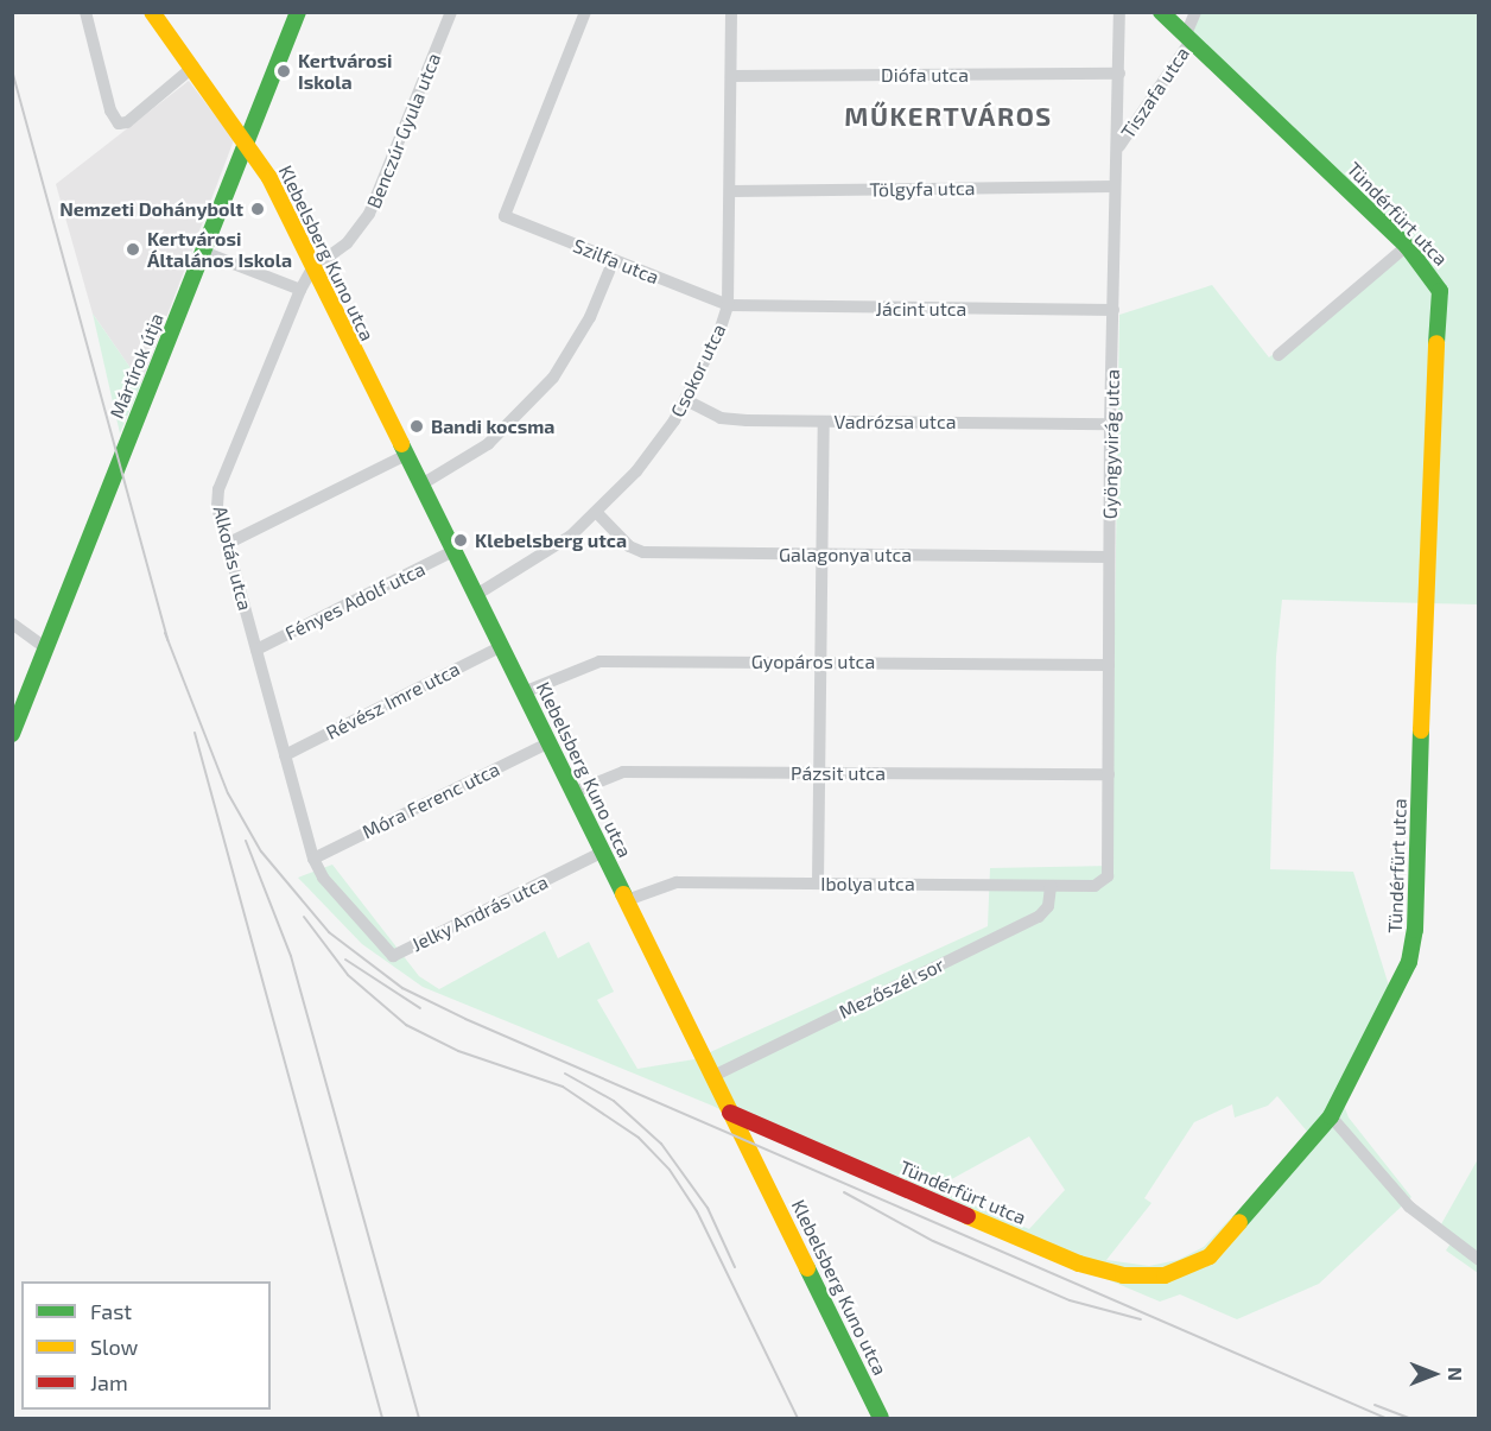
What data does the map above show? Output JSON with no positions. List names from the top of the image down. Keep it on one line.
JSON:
{"streets":{"street":["Diófa utca","Tiszafa utca","Benczúr Gyula utca","Tölgyfa utca","Tündérfürt utca","Klebelsberg Kuno utca","Szilfa utca","Jácint utca","Mártírok útja","Csokor utca","Vadrózsa utca","Gyöngyvirág utca","Galagonya utca","Alkotás utca","Fényes Adolf utca","Gyopáros utca","Révész Imre utca","Pázsit utca","Móra Ferenc utca","Ibolya utca","Jelky András utca","Mezőszél sor"]},"crossings":[["Diófa utca","Csokor utca"],["Diófa utca","Gyöngyvirág utca"],["Tiszafa utca","Tündérfürt utca"],["Tiszafa utca","Gyöngyvirág utca"],["Benczúr Gyula utca","Klebelsberg Kuno utca"],["Benczúr Gyula utca","Alkotás utca"],["Tölgyfa utca","Csokor utca"],["Tölgyfa utca","Gyöngyvirág utca"],["Tündérfürt utca","Klebelsberg Kuno utca"],["Klebelsberg Kuno utca","Mártírok útja"],["Klebelsberg Kuno utca","Csokor utca"],["Klebelsberg Kuno utca","Alkotás utca"],["Klebelsberg Kuno utca","Fényes Adolf utca"],["Klebelsberg Kuno utca","Gyopáros utca"],["Klebelsberg Kuno utca","Révész Imre utca"],["Klebelsberg Kuno utca","Pázsit utca"],["Klebelsberg Kuno utca","Móra Ferenc utca"],["Klebelsberg Kuno utca","Ibolya utca"],["Klebelsberg Kuno utca","Jelky András utca"],["Klebelsberg Kuno utca","Mezőszél sor"],["Szilfa utca","Jácint utca"],["Szilfa utca","Csokor utca"],["Jácint utca","Csokor utca"],["Jácint utca","Gyöngyvirág utca"],["Csokor utca","Vadrózsa utca"],["Csokor utca","Galagonya utca"],["Vadrózsa utca","Gyöngyvirág utca"],["Gyöngyvirág utca","Galagonya utca"],["Gyöngyvirág utca","Gyopáros utca"],["Gyöngyvirág utca","Pázsit utca"],["Gyöngyvirág utca","Ibolya utca"],["Alkotás utca","Fényes Adolf utca"],["Alkotás utca","Révész Imre utca"],["Alkotás utca","Móra Ferenc utca"],["Alkotás utca","Jelky András utca"],["Móra Ferenc utca","Jelky András utca"],["Ibolya utca","Mezőszél sor"]],"districts":["MŰKERTVÁROS"],"places":["Kertvárosi Iskola","Nemzeti Dohánybolt","Kertvárosi Általános Iskola","Bandi kocsma","Klebelsberg utca"],"legend":["Fast","Slow","Jam"],"north":"right"}
